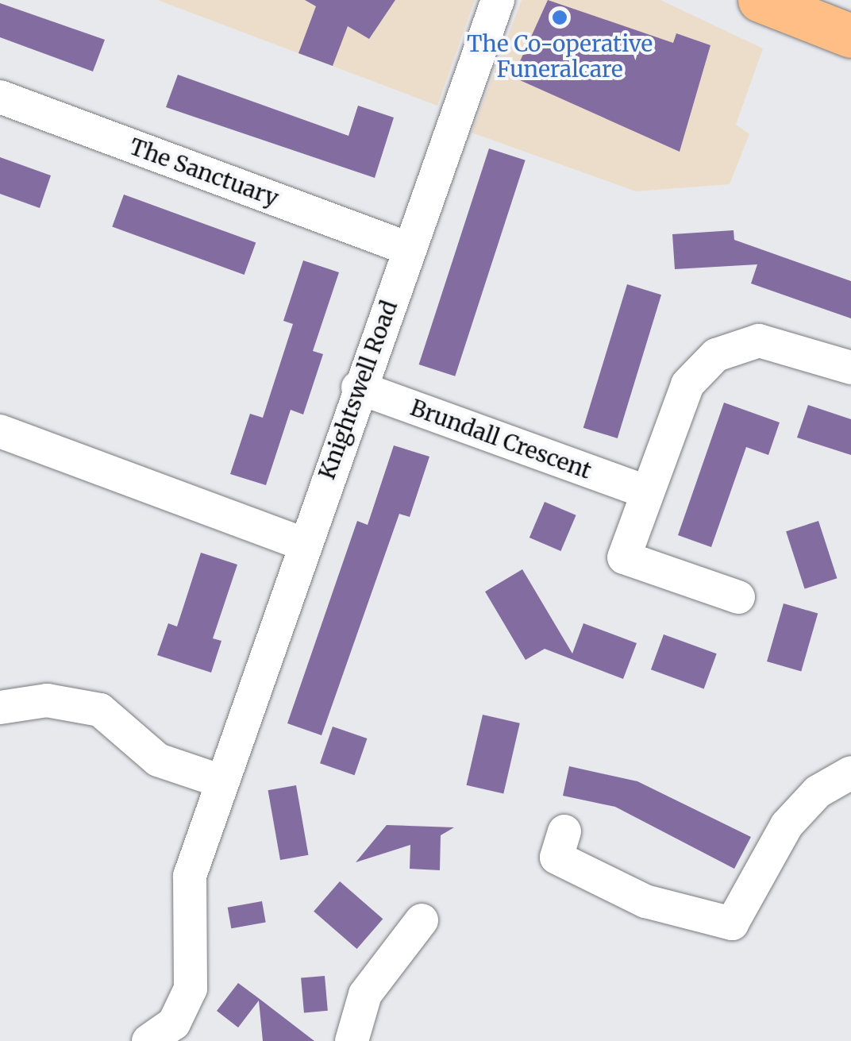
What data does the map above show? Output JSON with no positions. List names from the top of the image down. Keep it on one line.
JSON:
{"streets":{"street":["The Sanctuary","Knightswell Road","Brundall Crescent"]},"crossings":[["The Sanctuary","Knightswell Road"],["Knightswell Road","Brundall Crescent"]],"places":["The Co-operative Funeralcare"]}
